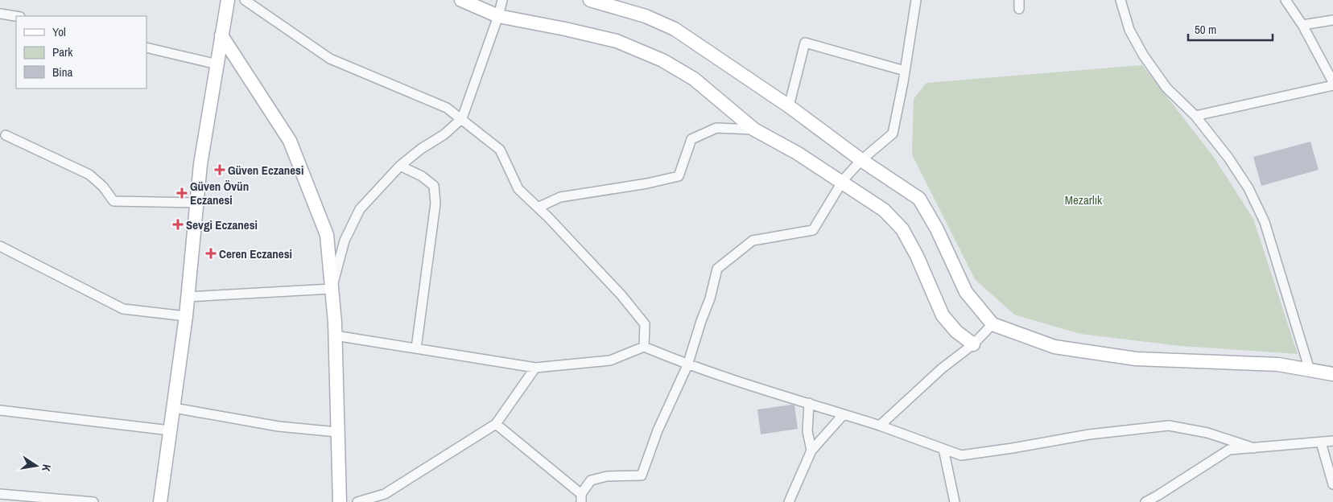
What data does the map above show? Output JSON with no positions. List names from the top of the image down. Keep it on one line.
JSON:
{"parks":["Mezarlık"],"places":{"health":["Güven Eczanesi","Güven Övün Eczanesi","Sevgi Eczanesi","Ceren Eczanesi"]},"legend":["Yol","Park","Bina"],"scale_bar":"50 m","north":"right"}
